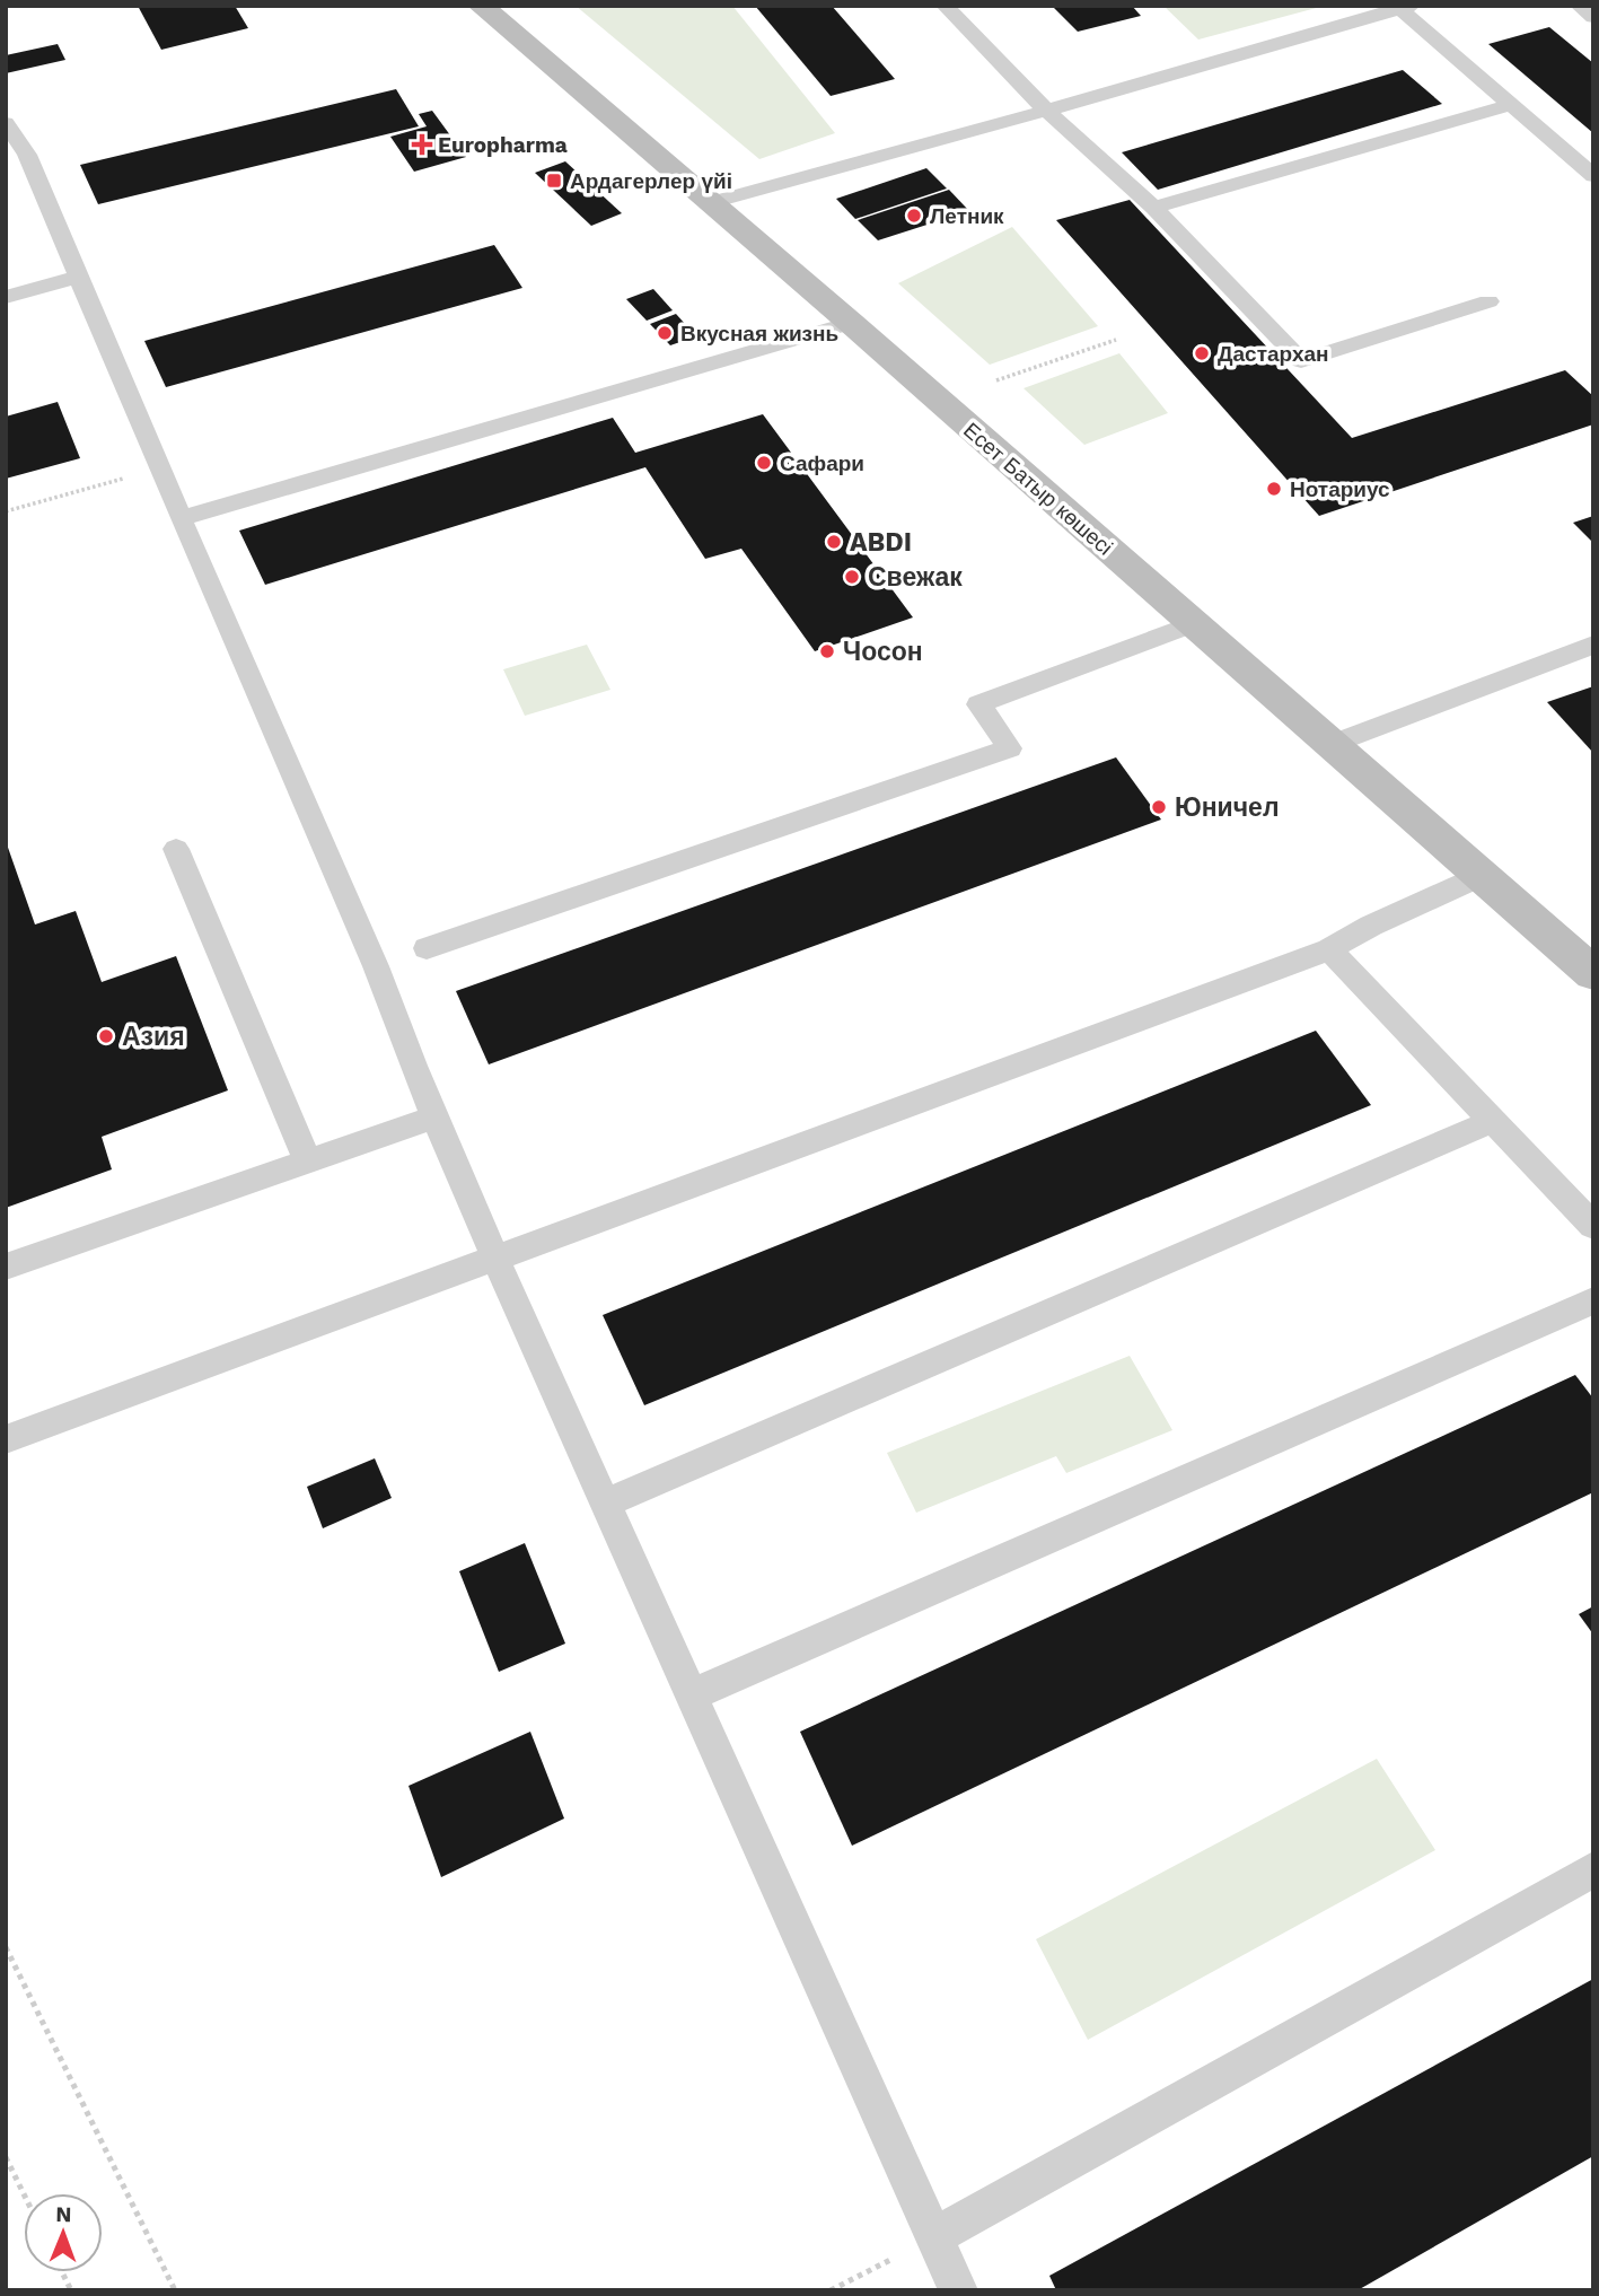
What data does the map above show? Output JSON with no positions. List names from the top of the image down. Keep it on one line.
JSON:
{"streets":{"street":["Есет Батыр көшесі"]},"places":{"health":["Europharma"],"transit":["Ардагерлер үйі"],"other":["Летник","Вкусная жизнь","Дастархан","Сафари","Нотариус","ABDI","Свежак","Чосон","Юничел","Азия"]},"north":"top"}
